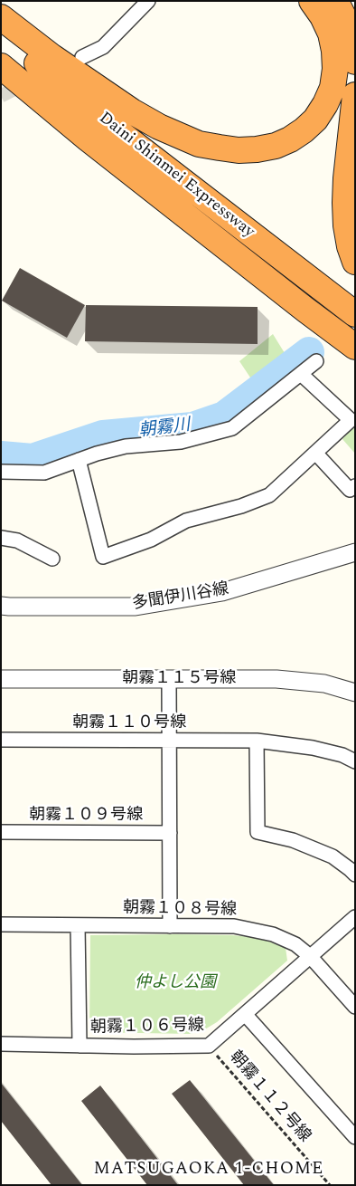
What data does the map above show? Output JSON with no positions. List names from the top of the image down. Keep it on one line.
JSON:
{"streets":{"highway":["Daini Shinmei Expressway"],"street":["多聞伊川谷線","朝霧１１５号線","朝霧１１０号線","朝霧１０９号線","朝霧１０８号線","朝霧１０６号線"],"path":["朝霧１１２号線"]},"crossings":[["朝霧１０８号線","朝霧１０６号線"],["朝霧１０６号線","朝霧１１２号線"]],"districts":["MATSUGAOKA 1-CHOME"],"water":["朝霧川"],"parks":["仲よし公園"]}
